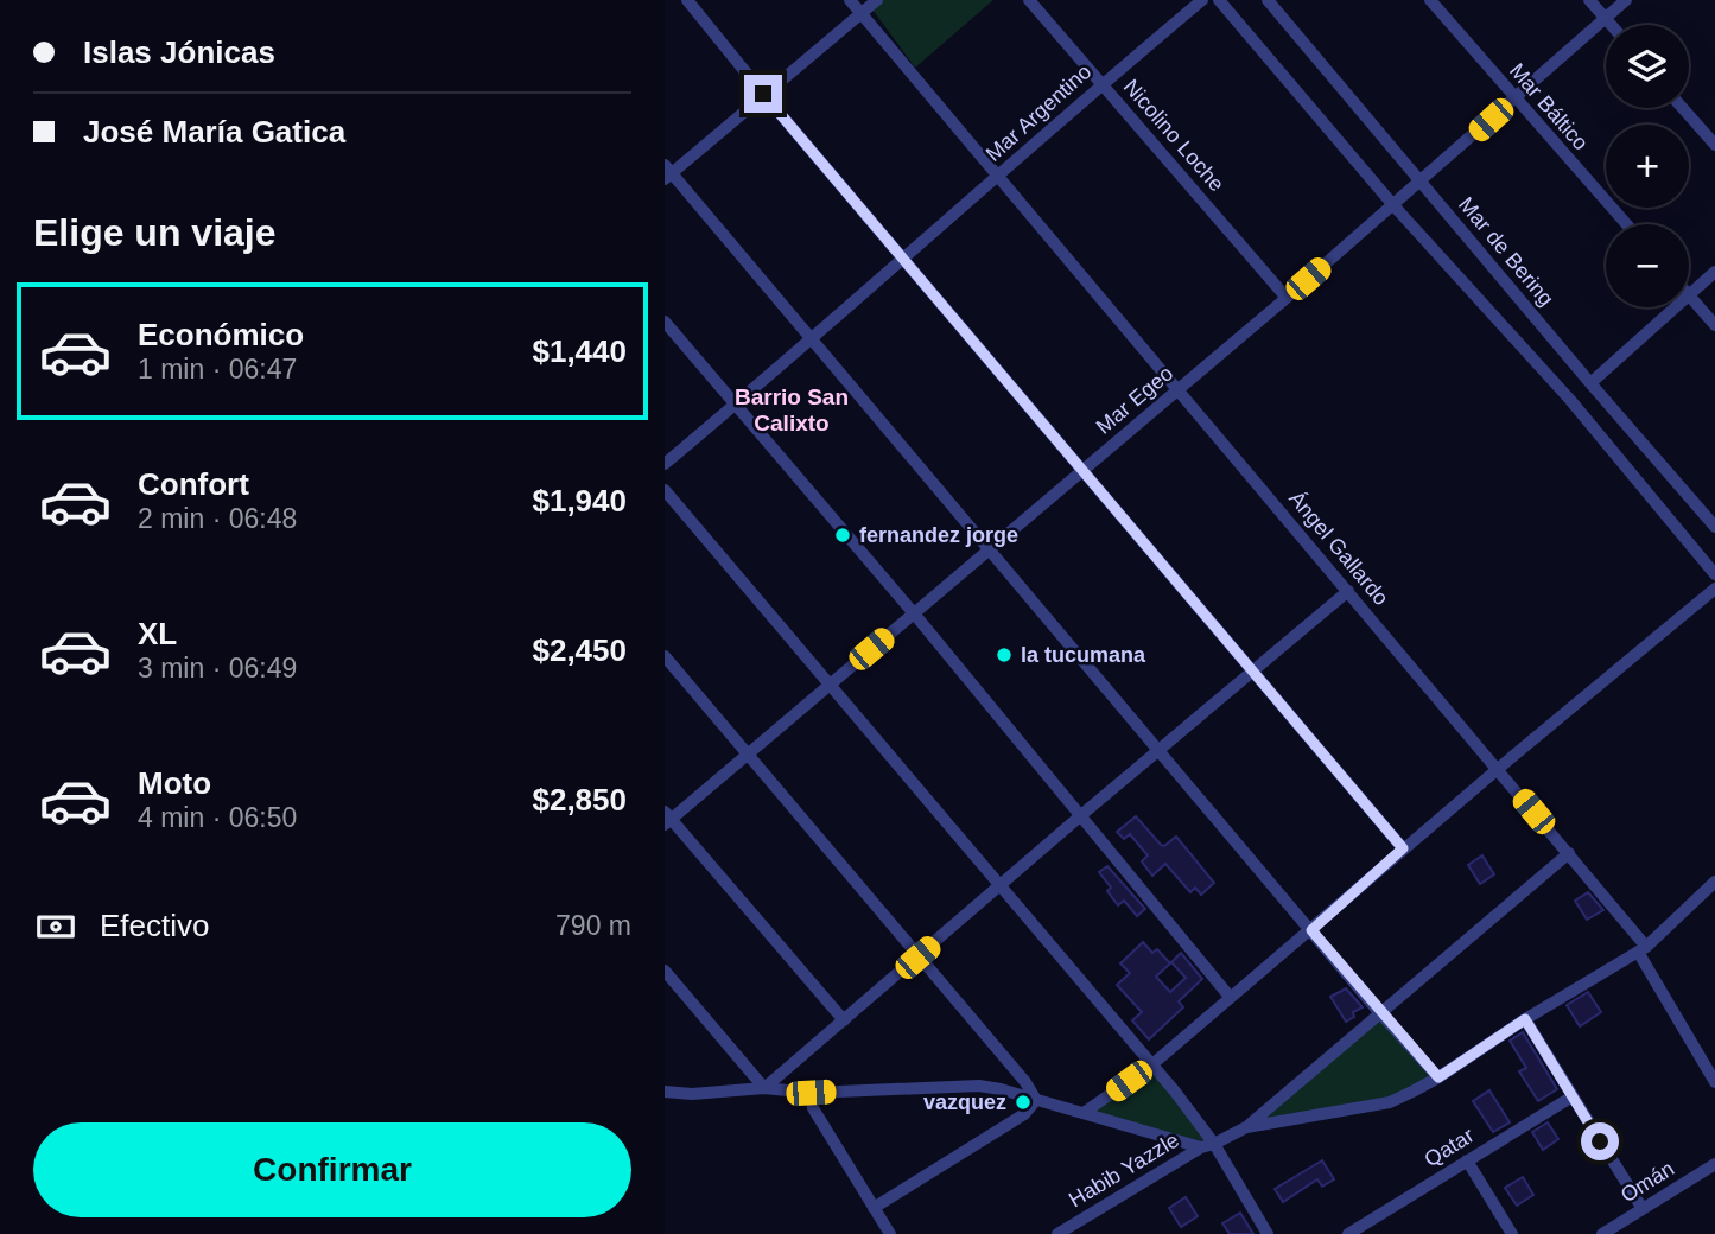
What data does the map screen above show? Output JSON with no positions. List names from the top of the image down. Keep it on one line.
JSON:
{"streets":{"street":["Mar Báltico","Mar Argentino","Nicolino Loche","Mar de Bering","Mar Egeo","Ángel Gallardo","Qatar","Habib Yazzle","Omán"]},"crossings":[["Mar Báltico","Mar Egeo"],["Mar Argentino","Nicolino Loche"],["Mar Argentino","Ángel Gallardo"],["Nicolino Loche","Mar Egeo"],["Mar de Bering","Mar Egeo"],["Mar Egeo","Ángel Gallardo"]],"districts":["Barrio San Calixto"],"places":["fernandez jorge","la tucumana","vazquez"],"page":{"banner":["Islas Jónicas","José María Gatica"],"map_buttons":["+","−"],"heading":"Elige un viaje","list":[{"name":"Económico","note":"1 min · 06:47","value":"$1,440"},{"name":"Confort","note":"2 min · 06:48","value":"$1,940"},{"name":"XL","note":"3 min · 06:49","value":"$2,450"},{"name":"Moto","note":"4 min · 06:50","value":"$2,850"}],"pay":["Efectivo","790 m"],"buttons":"Confirmar"}}
